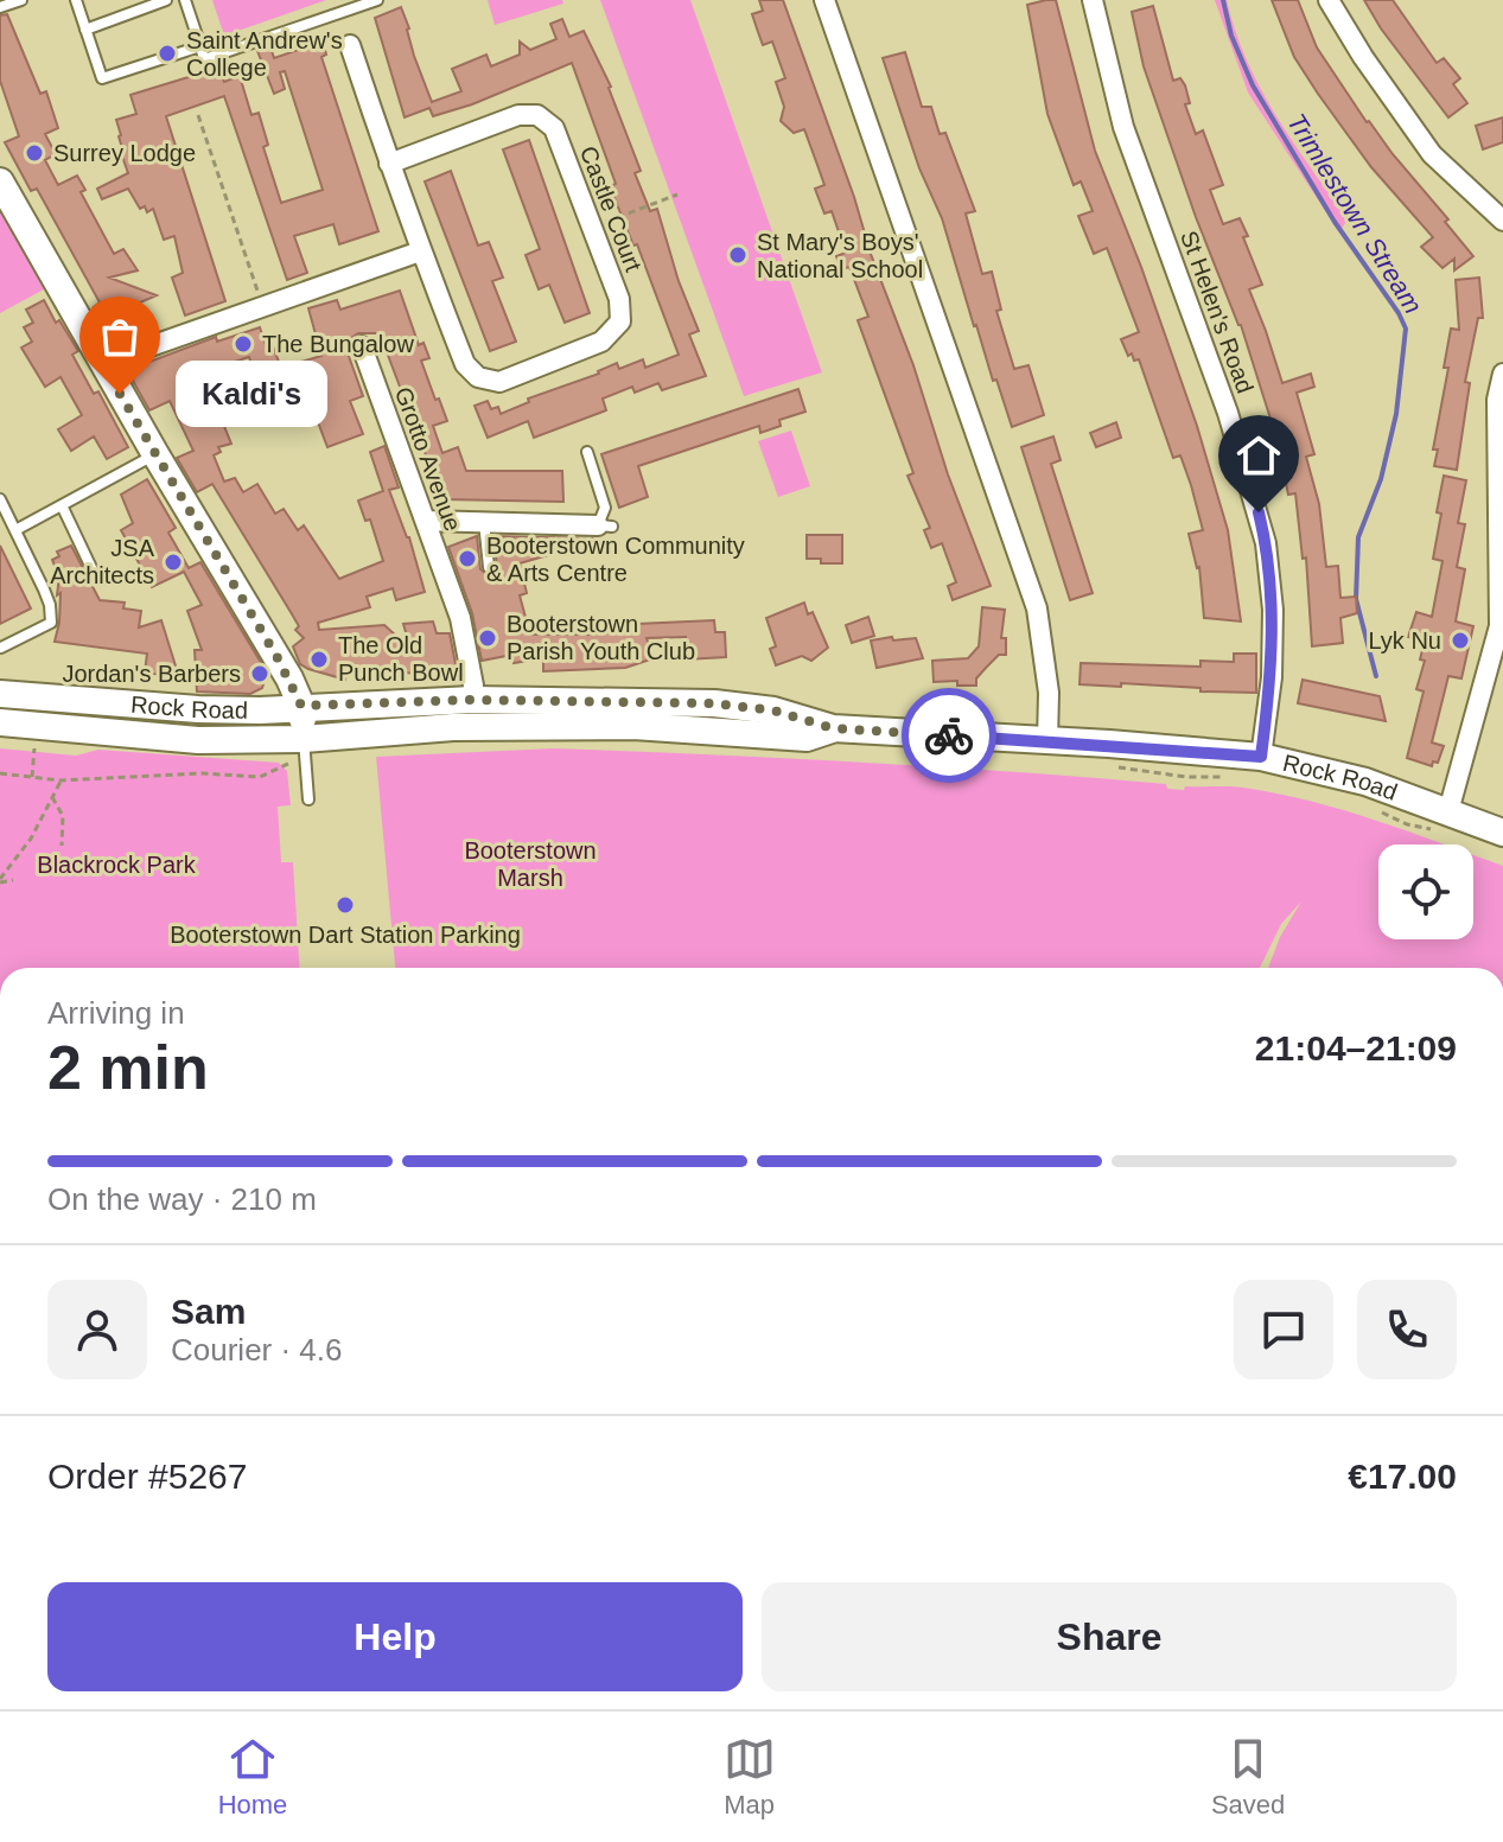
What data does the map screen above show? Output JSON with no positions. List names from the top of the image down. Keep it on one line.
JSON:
{"streets":{"main road":["Rock Road"],"street":["Castle Court","St Helen's Road","Grotto Avenue"]},"crossings":[["St Helen's Road","Rock Road"],["Grotto Avenue","Rock Road"]],"water":["Trimlestown Stream"],"parks":["Booterstown Marsh","Blackrock Park"],"places":["Saint Andrew's College","Surrey Lodge","St Mary's Boys' National School","The Bungalow","Kaldi's","Booterstown Community & Arts Centre","JSA Architects","Booterstown Parish Youth Club","Lyk Nu","The Old Punch Bowl","Jordan's Barbers","Booterstown Dart Station Parking"],"page":{"bubble":"Kaldi's","heading":["2 min","Arriving in","21:04–21:09"],"panel":["Sam","Courier · 4.6","Order #5267","€17.00"],"bar":"On the way · 210 m","buttons":["Help","Share"],"tabs":["Home","Map","Saved"]}}
